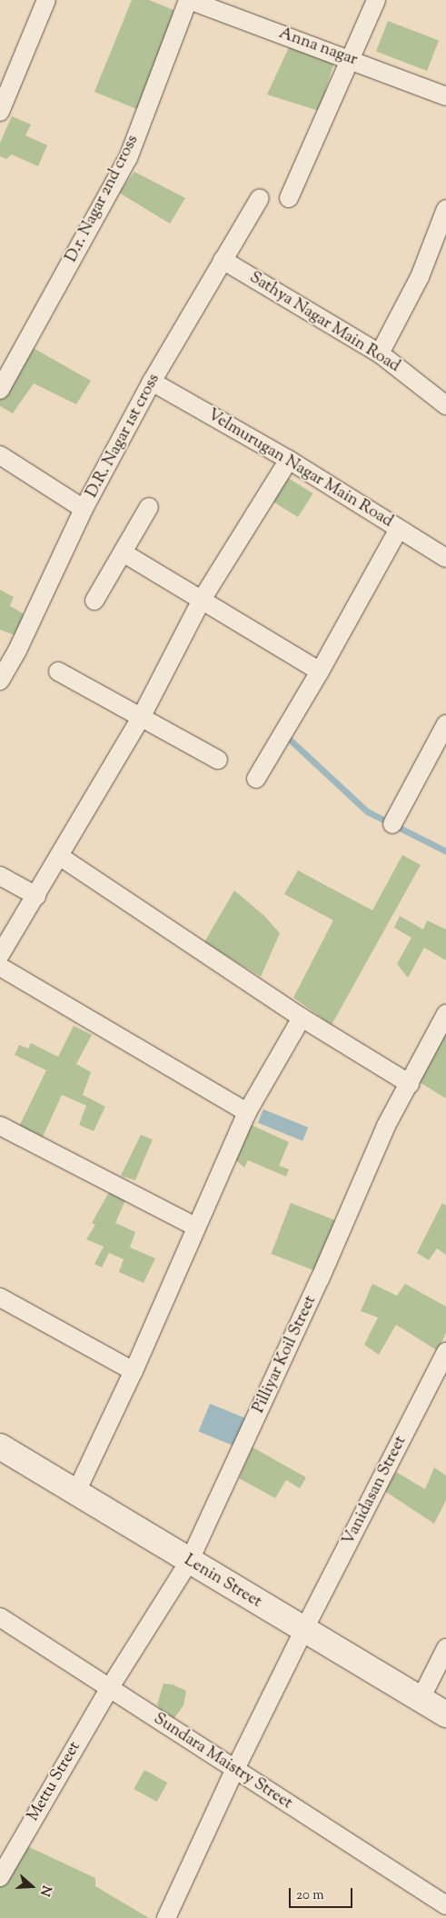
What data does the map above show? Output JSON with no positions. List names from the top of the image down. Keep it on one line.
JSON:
{"streets":{"street":["Anna nagar","D.r. Nagar 2nd cross","Sathya Nagar Main Road","D.R. Nagar 1st cross","Velmurugan Nagar Main Road","Pilliyar Koil Street","Vanidasan Street","Lenin Street","Sundara Maistry Street","Mettu Street"]},"crossings":[["Anna nagar","D.r. Nagar 2nd cross"],["Sathya Nagar Main Road","D.R. Nagar 1st cross"],["D.R. Nagar 1st cross","Velmurugan Nagar Main Road"],["Pilliyar Koil Street","Lenin Street"],["Pilliyar Koil Street","Sundara Maistry Street"],["Pilliyar Koil Street","Mettu Street"],["Vanidasan Street","Lenin Street"],["Vanidasan Street","Sundara Maistry Street"],["Sundara Maistry Street","Mettu Street"]],"scale_bar":"20 m","north":"right"}
